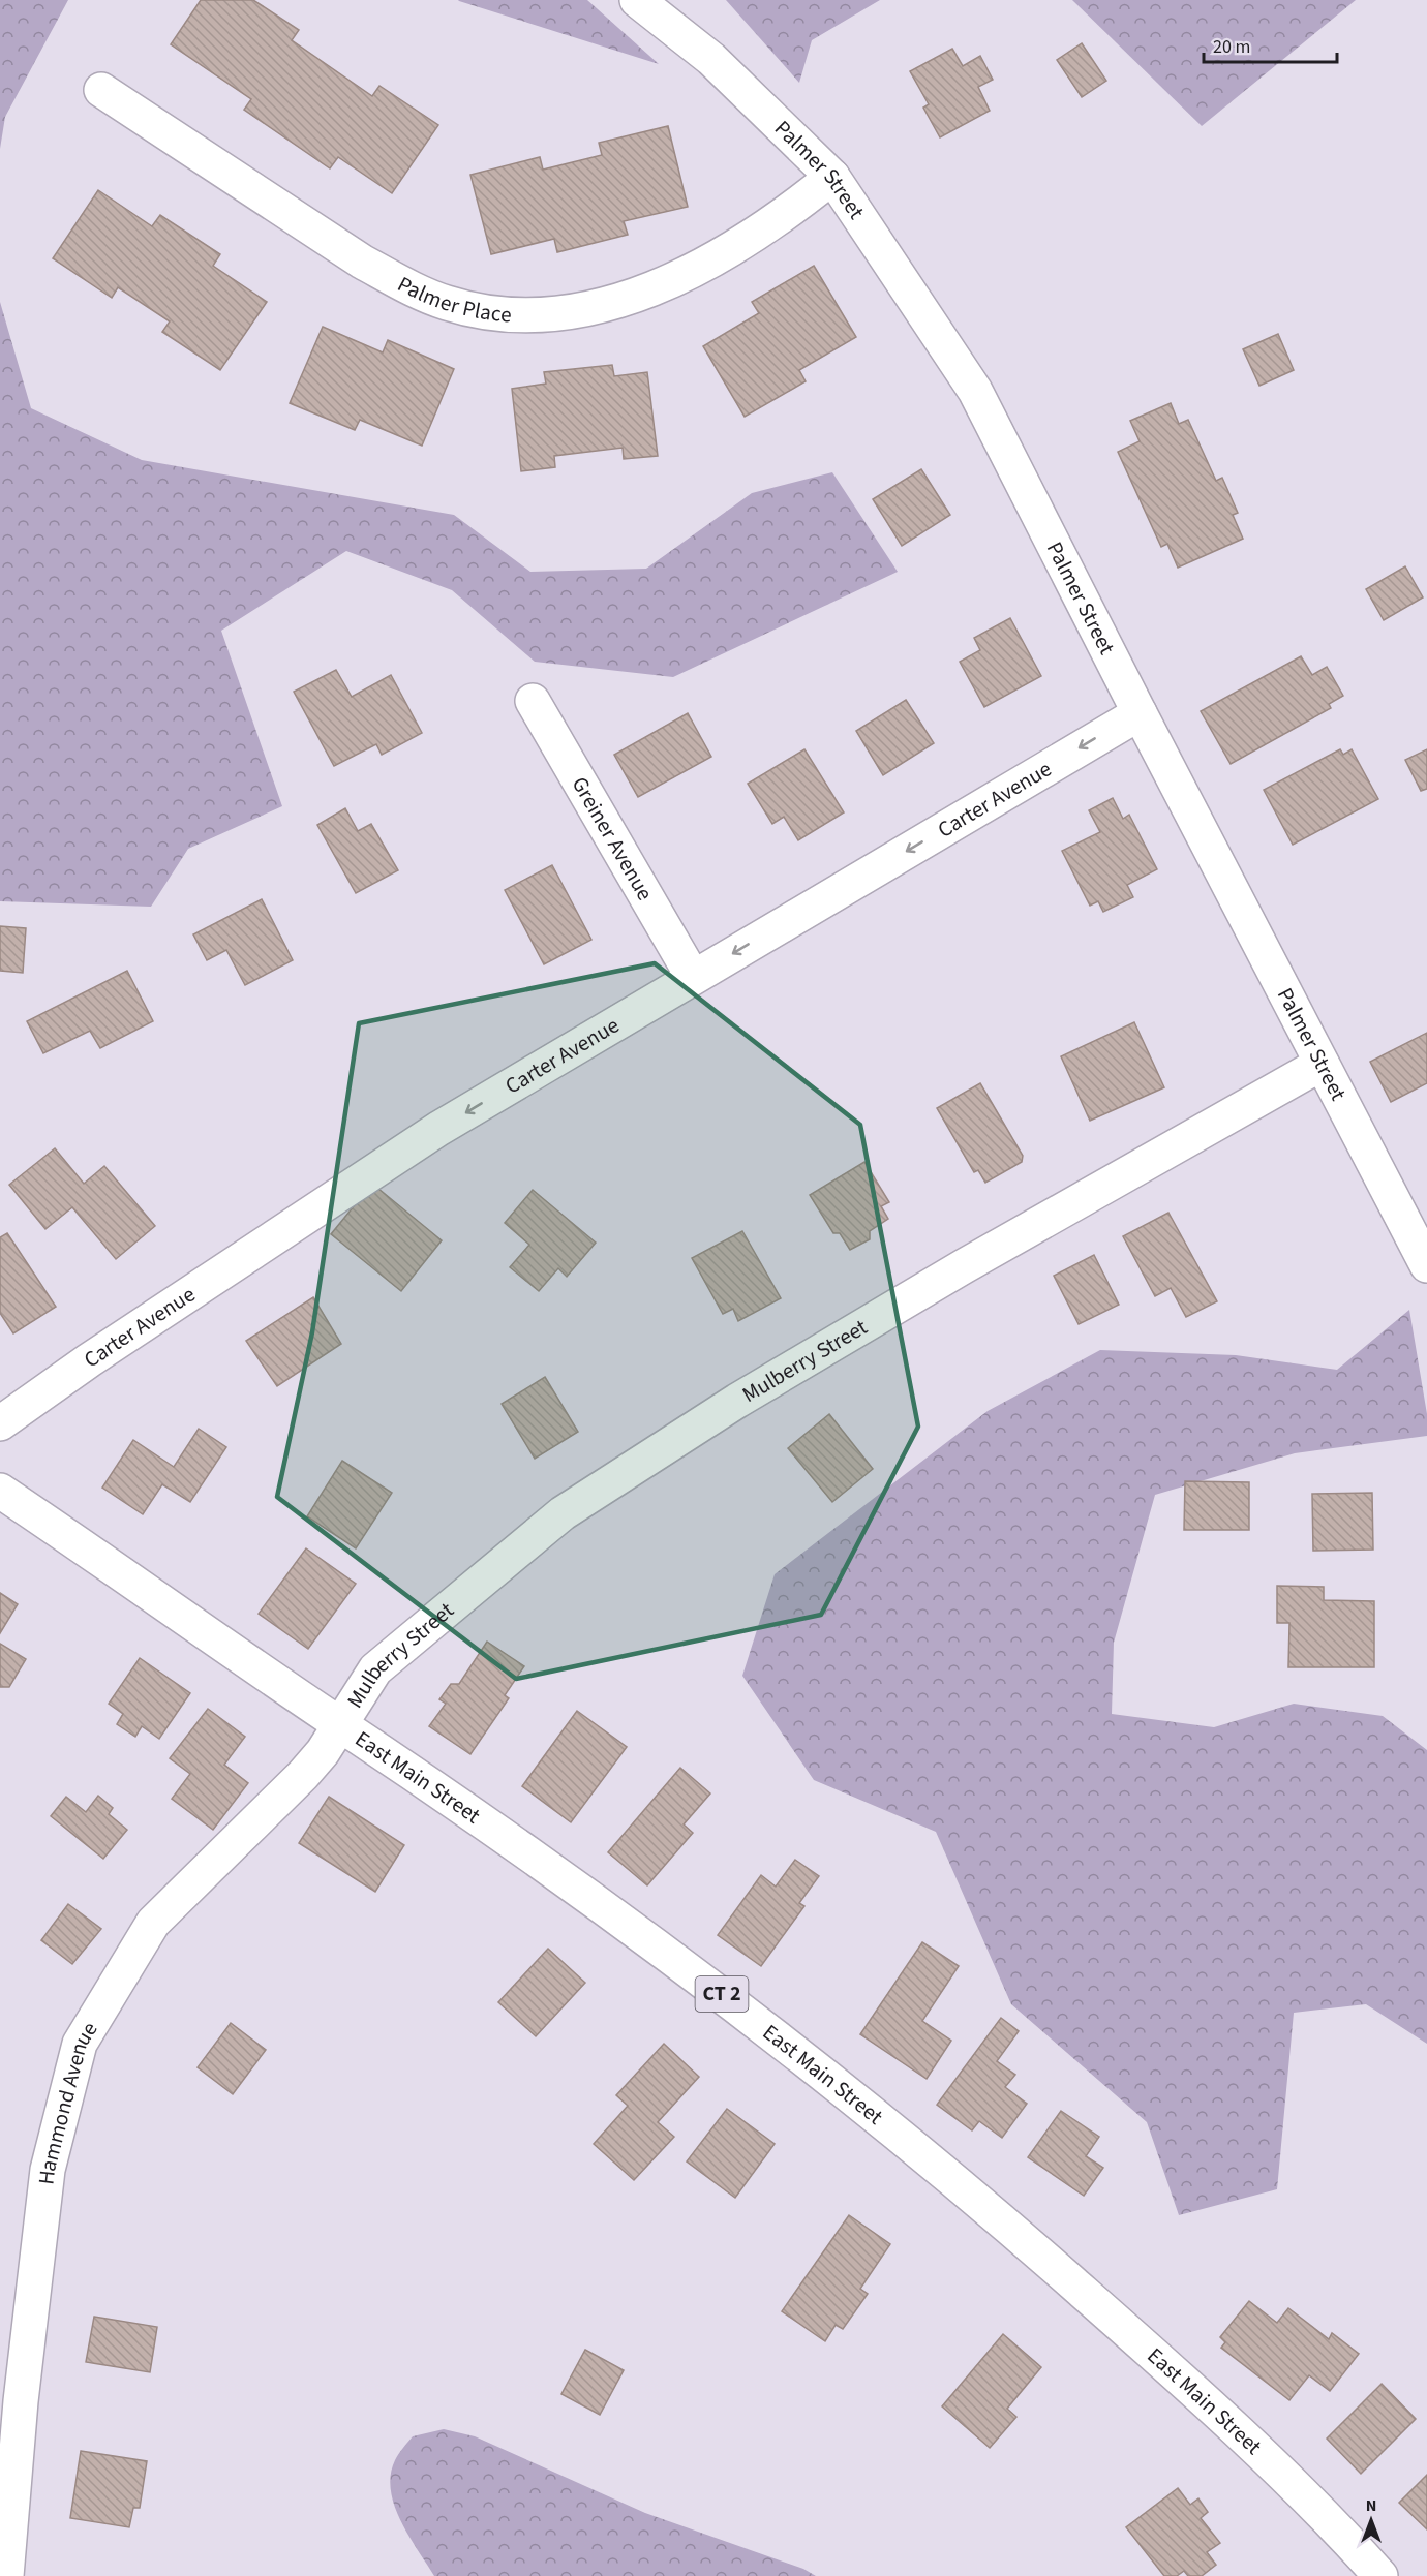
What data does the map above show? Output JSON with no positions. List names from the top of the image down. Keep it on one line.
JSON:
{"streets":{"main road":["Palmer Street","Palmer Place","Carter Avenue","Greiner Avenue","Mulberry Street","East Main Street","CT 2","Hammond Avenue"]},"crossings":[["Palmer Street","Palmer Place"],["Palmer Street","Carter Avenue"],["Palmer Street","Mulberry Street"],["Carter Avenue","Greiner Avenue"],["Mulberry Street","East Main Street"],["Mulberry Street","Hammond Avenue"],["East Main Street","Hammond Avenue"]],"one_way":["Carter Avenue"],"scale_bar":"20 m","north":"top"}
